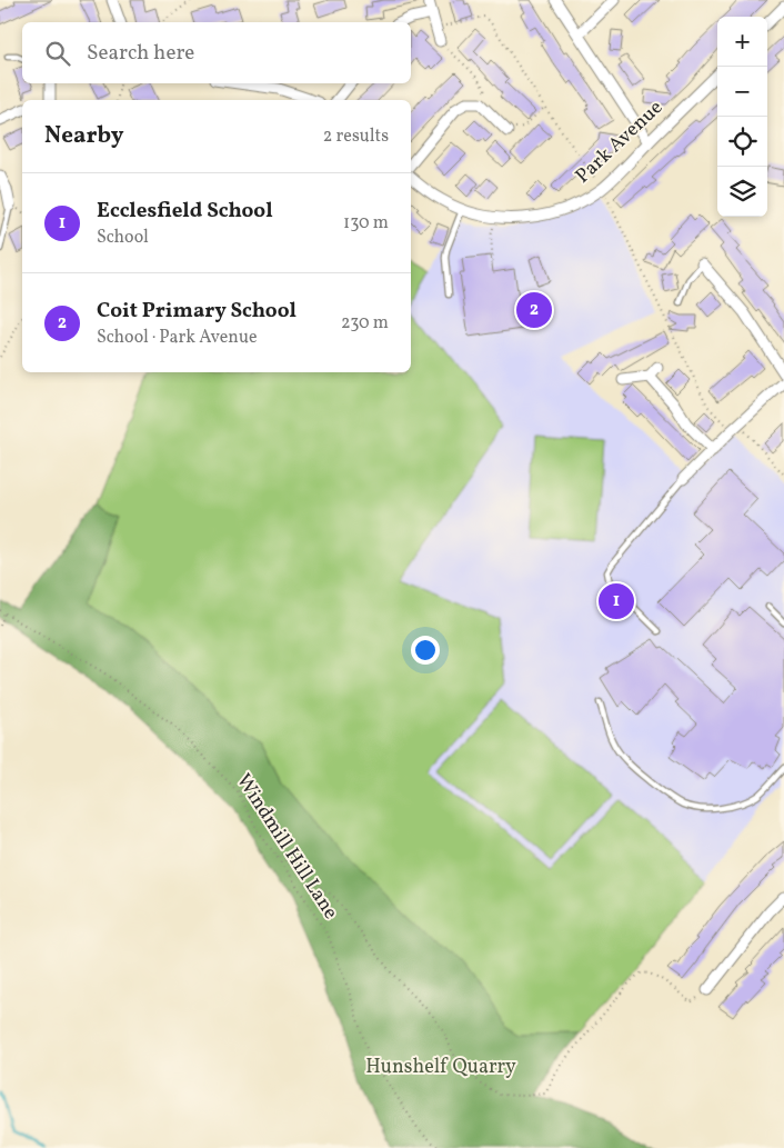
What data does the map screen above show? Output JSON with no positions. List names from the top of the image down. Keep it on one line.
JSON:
{"streets":{"street":["Park Avenue"],"path":["Windmill Hill Lane"]},"parks":["Hunshelf Quarry"],"page":{"map_buttons":["+","−"],"search":"Search here","heading":["Nearby","2 results"],"list":[{"mark":"1","name":"Ecclesfield School","note":"School","value":"130 m"},{"mark":"2","name":"Coit Primary School","note":"School · Park Avenue","value":"230 m"}],"pins":["2","1"]}}
